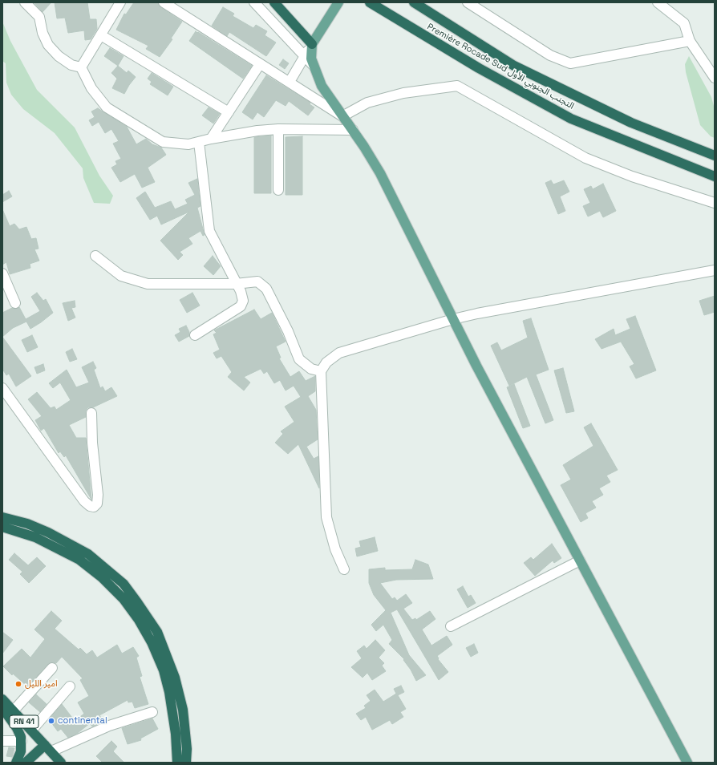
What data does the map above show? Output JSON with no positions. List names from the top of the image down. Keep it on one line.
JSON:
{"streets":{"highway":["Première Rocade Sud التجنب الجنوبي الأول","RN 41"]},"places":["امير الليل","continental"]}
